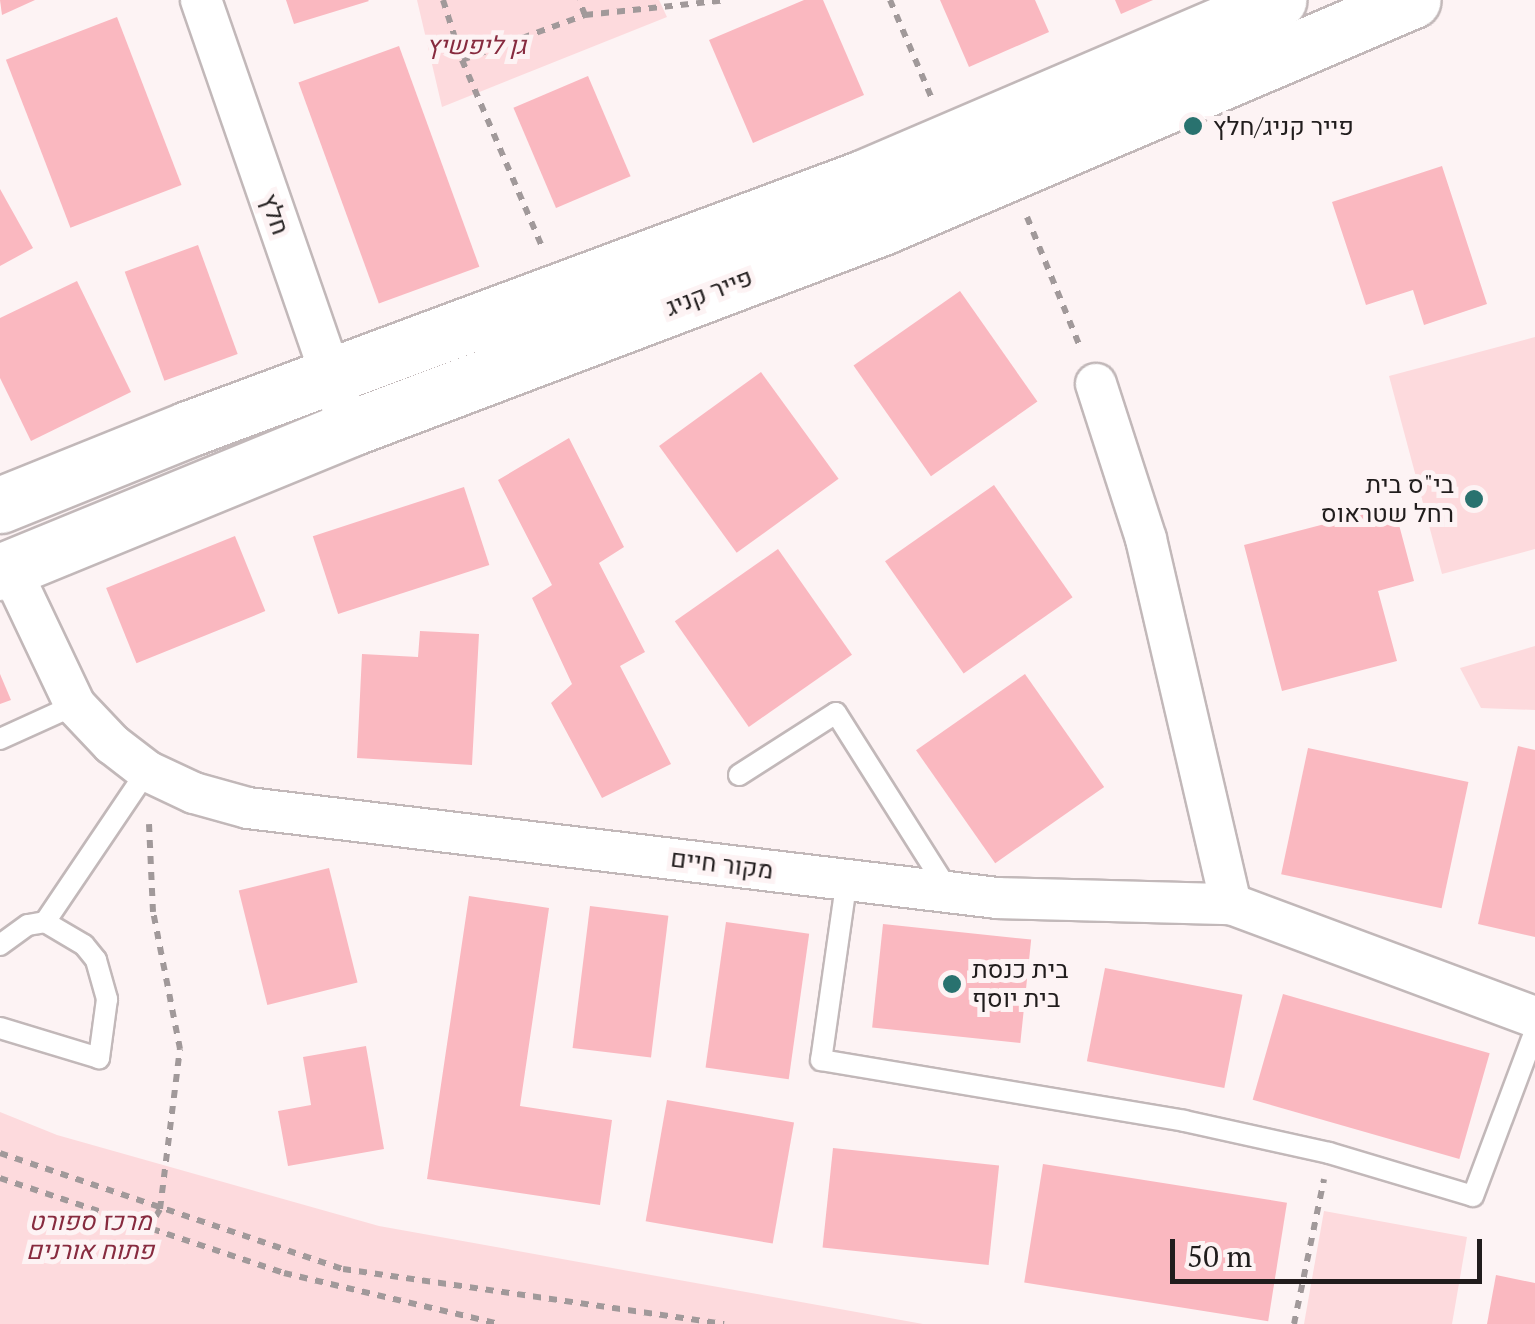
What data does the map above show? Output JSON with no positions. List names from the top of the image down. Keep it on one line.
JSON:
{"streets":{"street":["חלץ","פייר קניג","מקור חיים"]},"crossings":[["חלץ","פייר קניג"],["פייר קניג","מקור חיים"]],"parks":["גן ליפשיץ","מרכז ספורט פתוח אורנים"],"places":["פייר קניג/חלץ","בי\"ס בית רחל שטראוס","בית כנסת בית יוסף"],"scale_bar":"50 m"}
